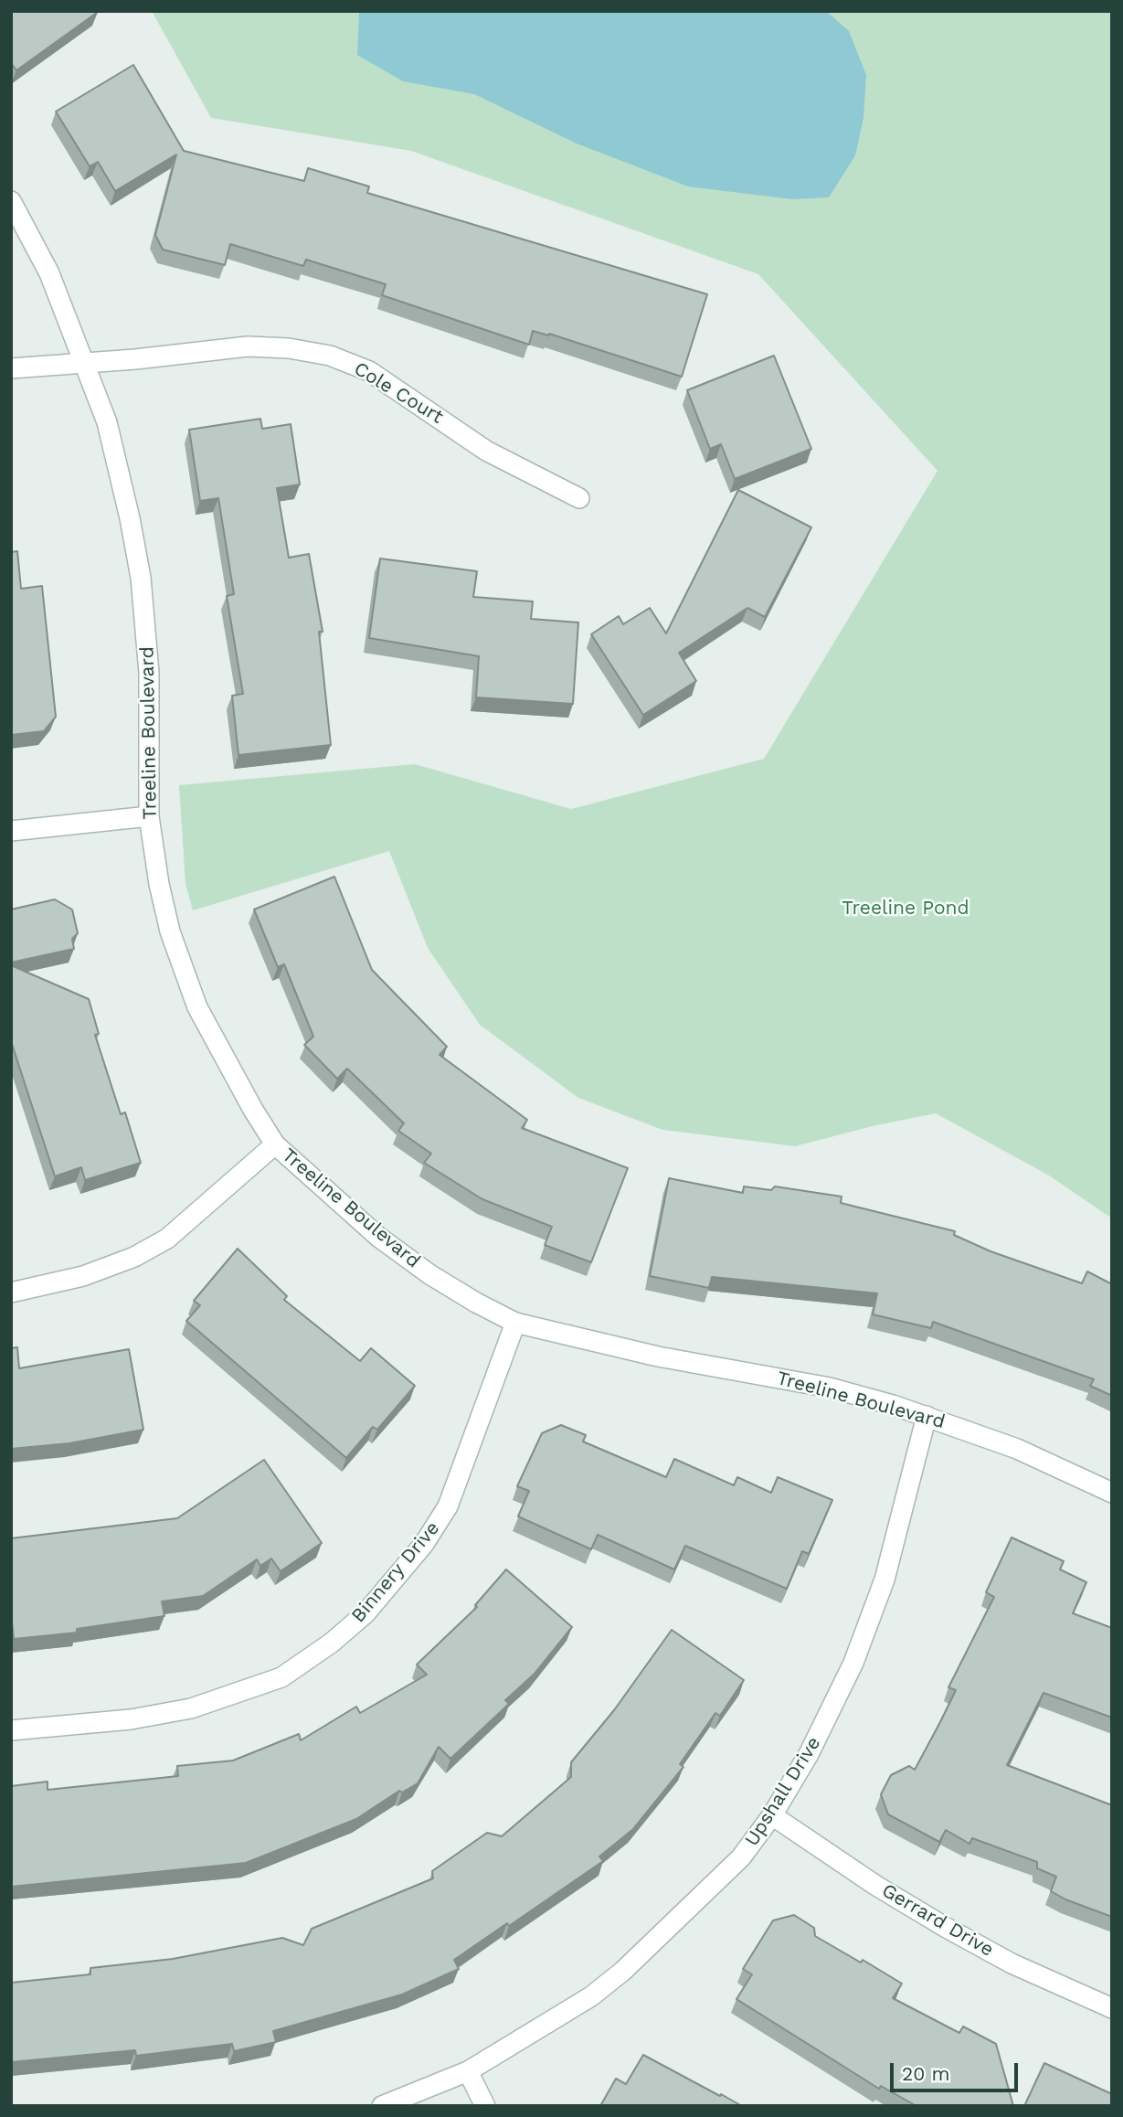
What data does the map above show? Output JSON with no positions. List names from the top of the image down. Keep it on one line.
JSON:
{"streets":{"street":["Cole Court","Treeline Boulevard","Binnery Drive","Upshall Drive","Gerrard Drive"]},"crossings":[["Cole Court","Treeline Boulevard"],["Treeline Boulevard","Binnery Drive"],["Treeline Boulevard","Upshall Drive"],["Upshall Drive","Gerrard Drive"]],"parks":["Treeline Pond"],"scale_bar":"20 m"}
